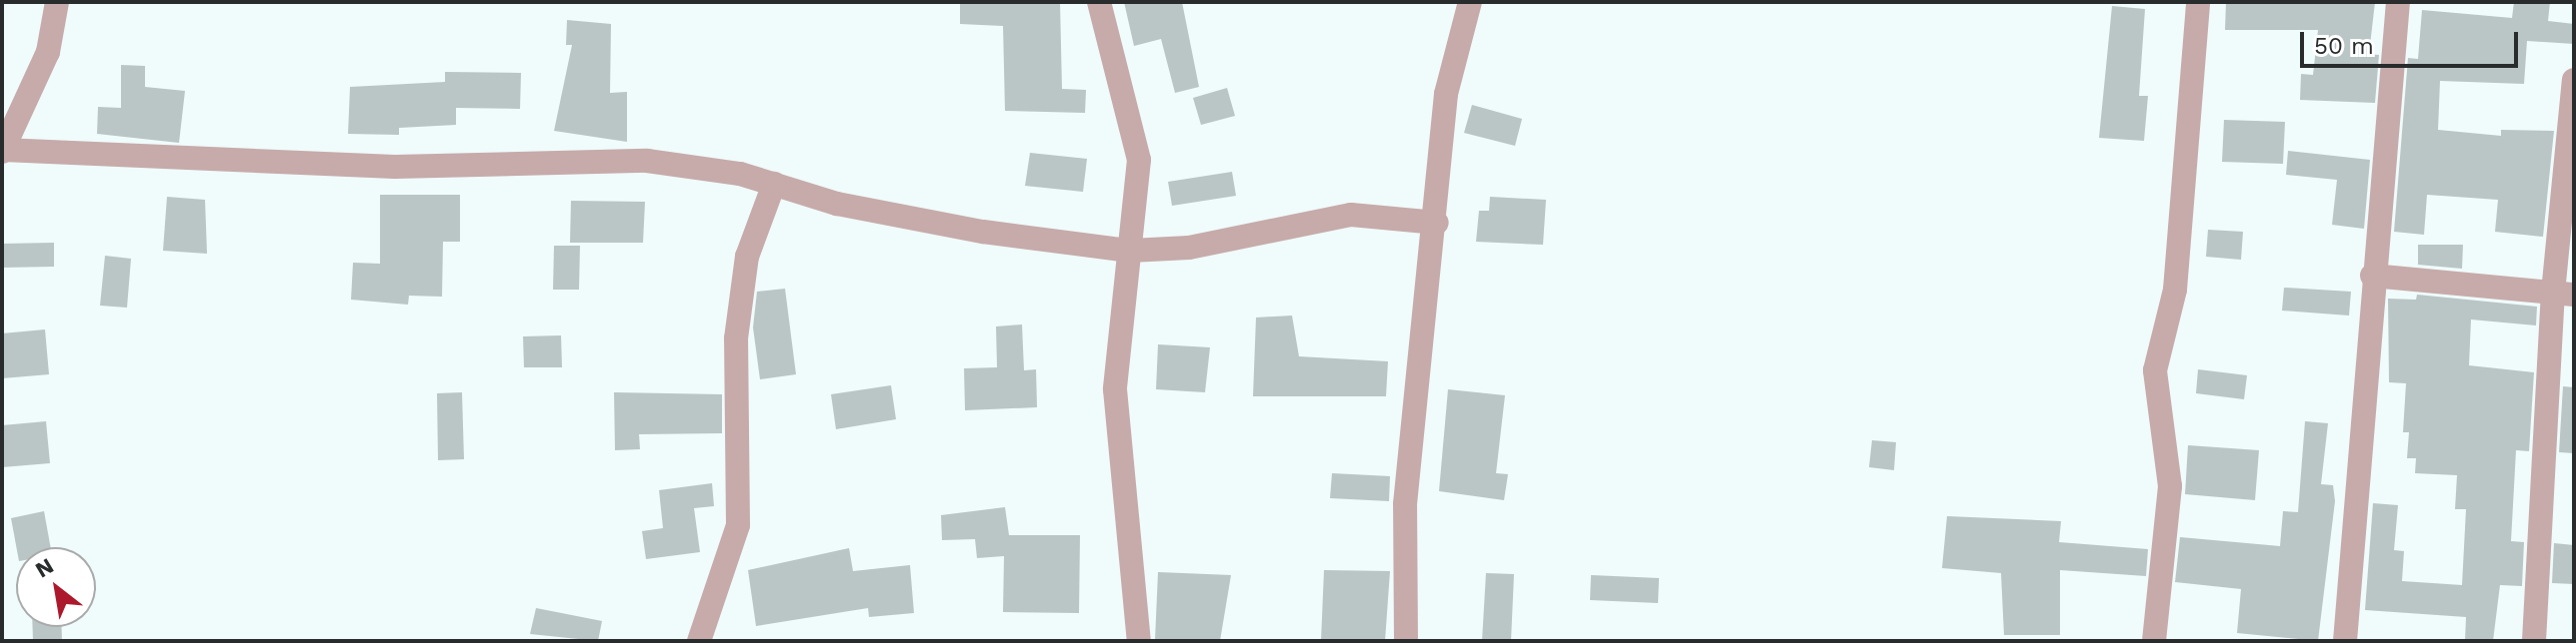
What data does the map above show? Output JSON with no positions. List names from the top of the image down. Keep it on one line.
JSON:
{"scale_bar":"50 m","north":"top left"}
